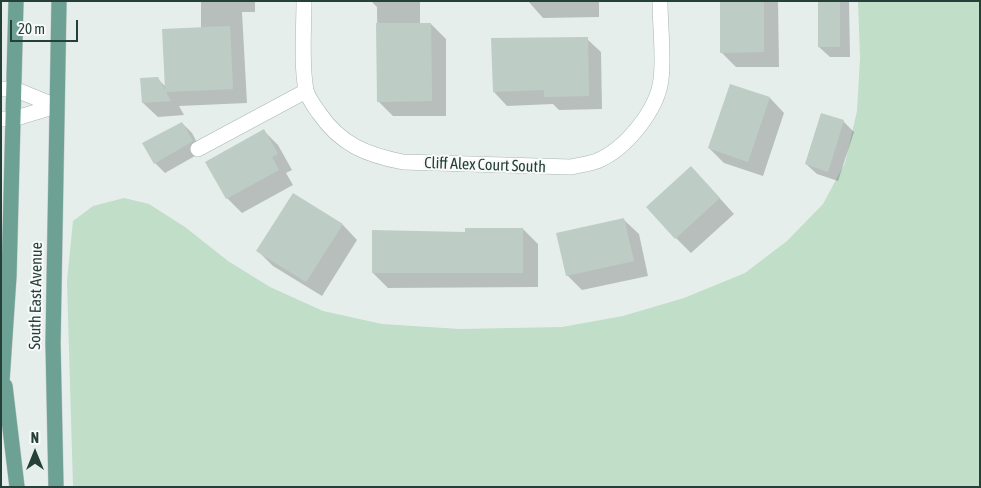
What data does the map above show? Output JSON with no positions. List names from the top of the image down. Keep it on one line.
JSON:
{"streets":{"main road":["South East Avenue"],"street":["Cliff Alex Court South"]},"scale_bar":"20 m","north":"top"}
